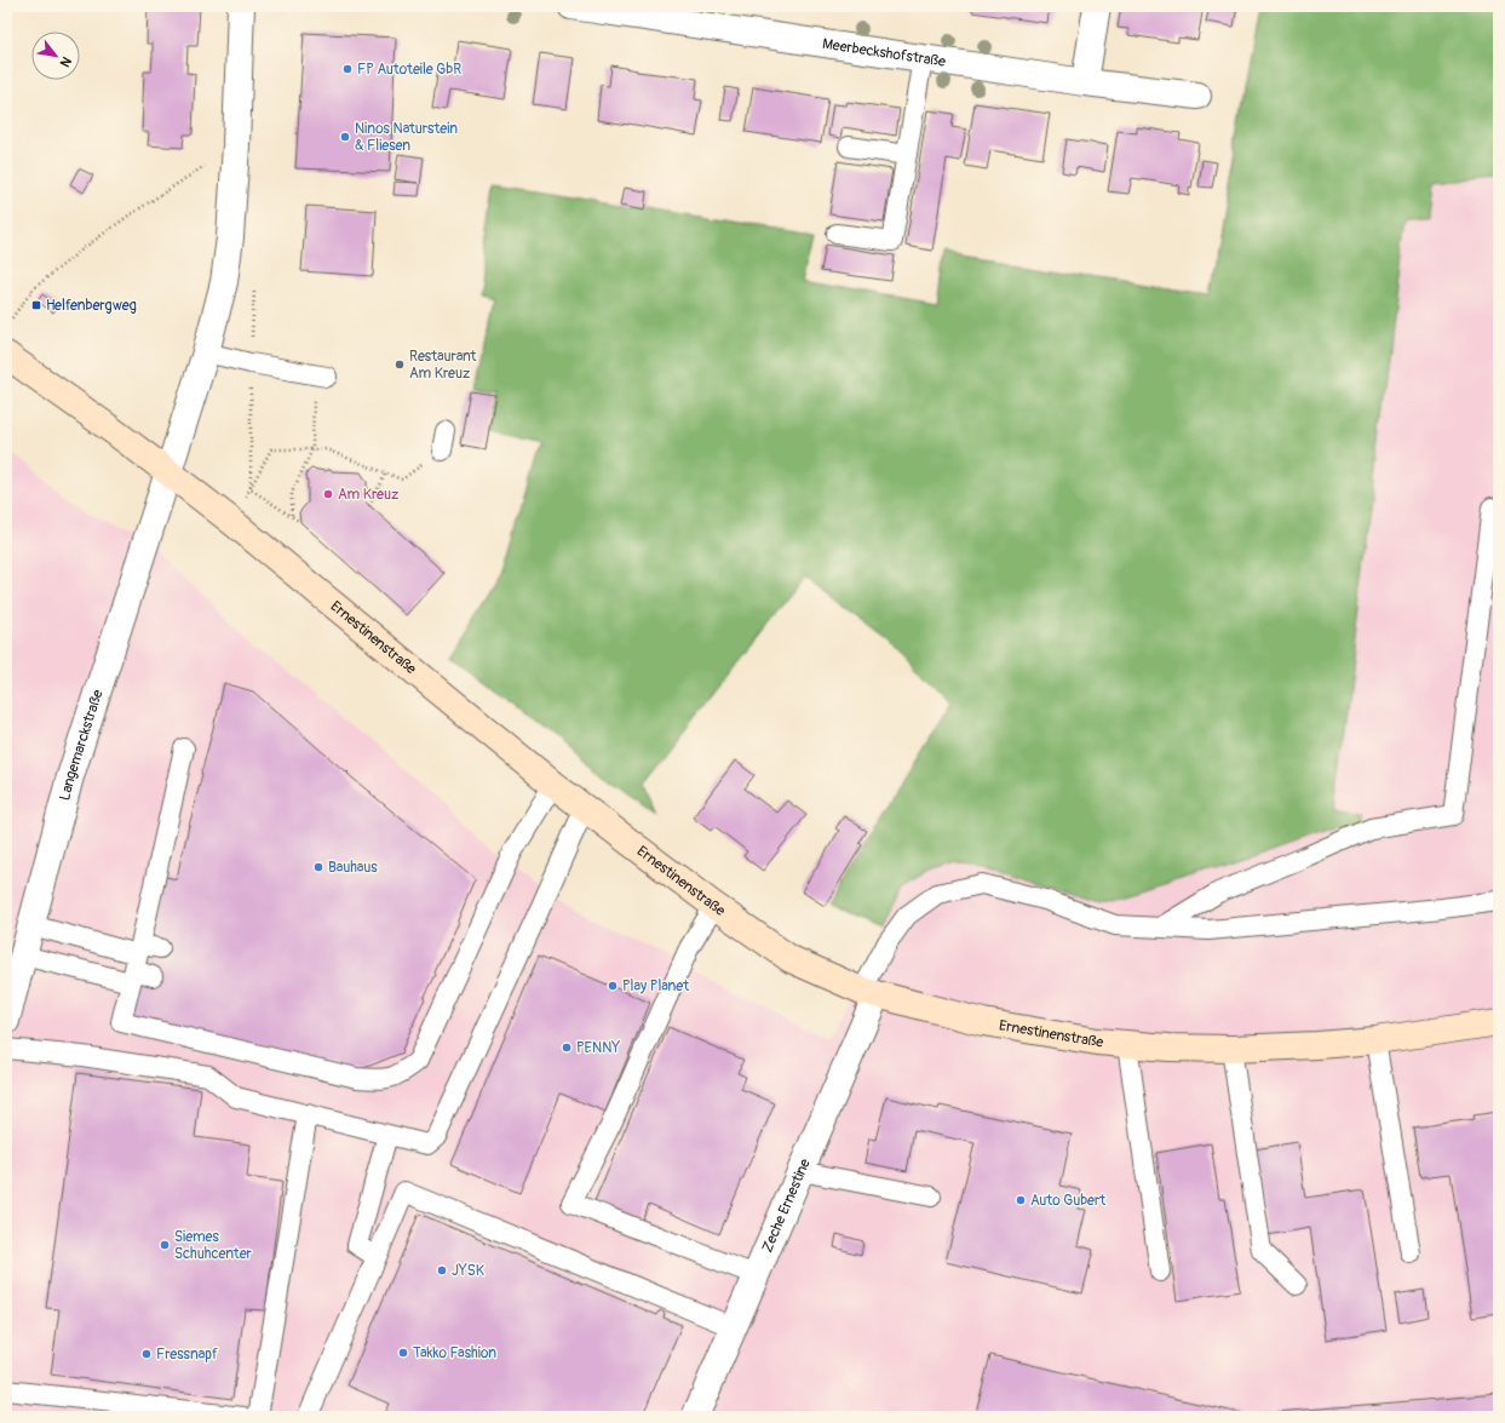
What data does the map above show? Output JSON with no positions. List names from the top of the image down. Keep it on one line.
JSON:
{"streets":{"main road":["Ernestinenstraße"],"street":["Meerbeckshofstraße","Langemarckstraße","Zeche Ernestine"]},"crossings":[["Ernestinenstraße","Langemarckstraße"],["Ernestinenstraße","Zeche Ernestine"]],"places":{"other":["FP Autoteile GbR","Ninos Naturstein & Fliesen","Restaurant Am Kreuz","Am Kreuz","Bauhaus","Play Planet","PENNY","Auto Gubert","Siemes Schuhcenter","JYSK","Takko Fashion","Fressnapf"],"transit":["Helfenbergweg"]},"north":"bottom right"}
